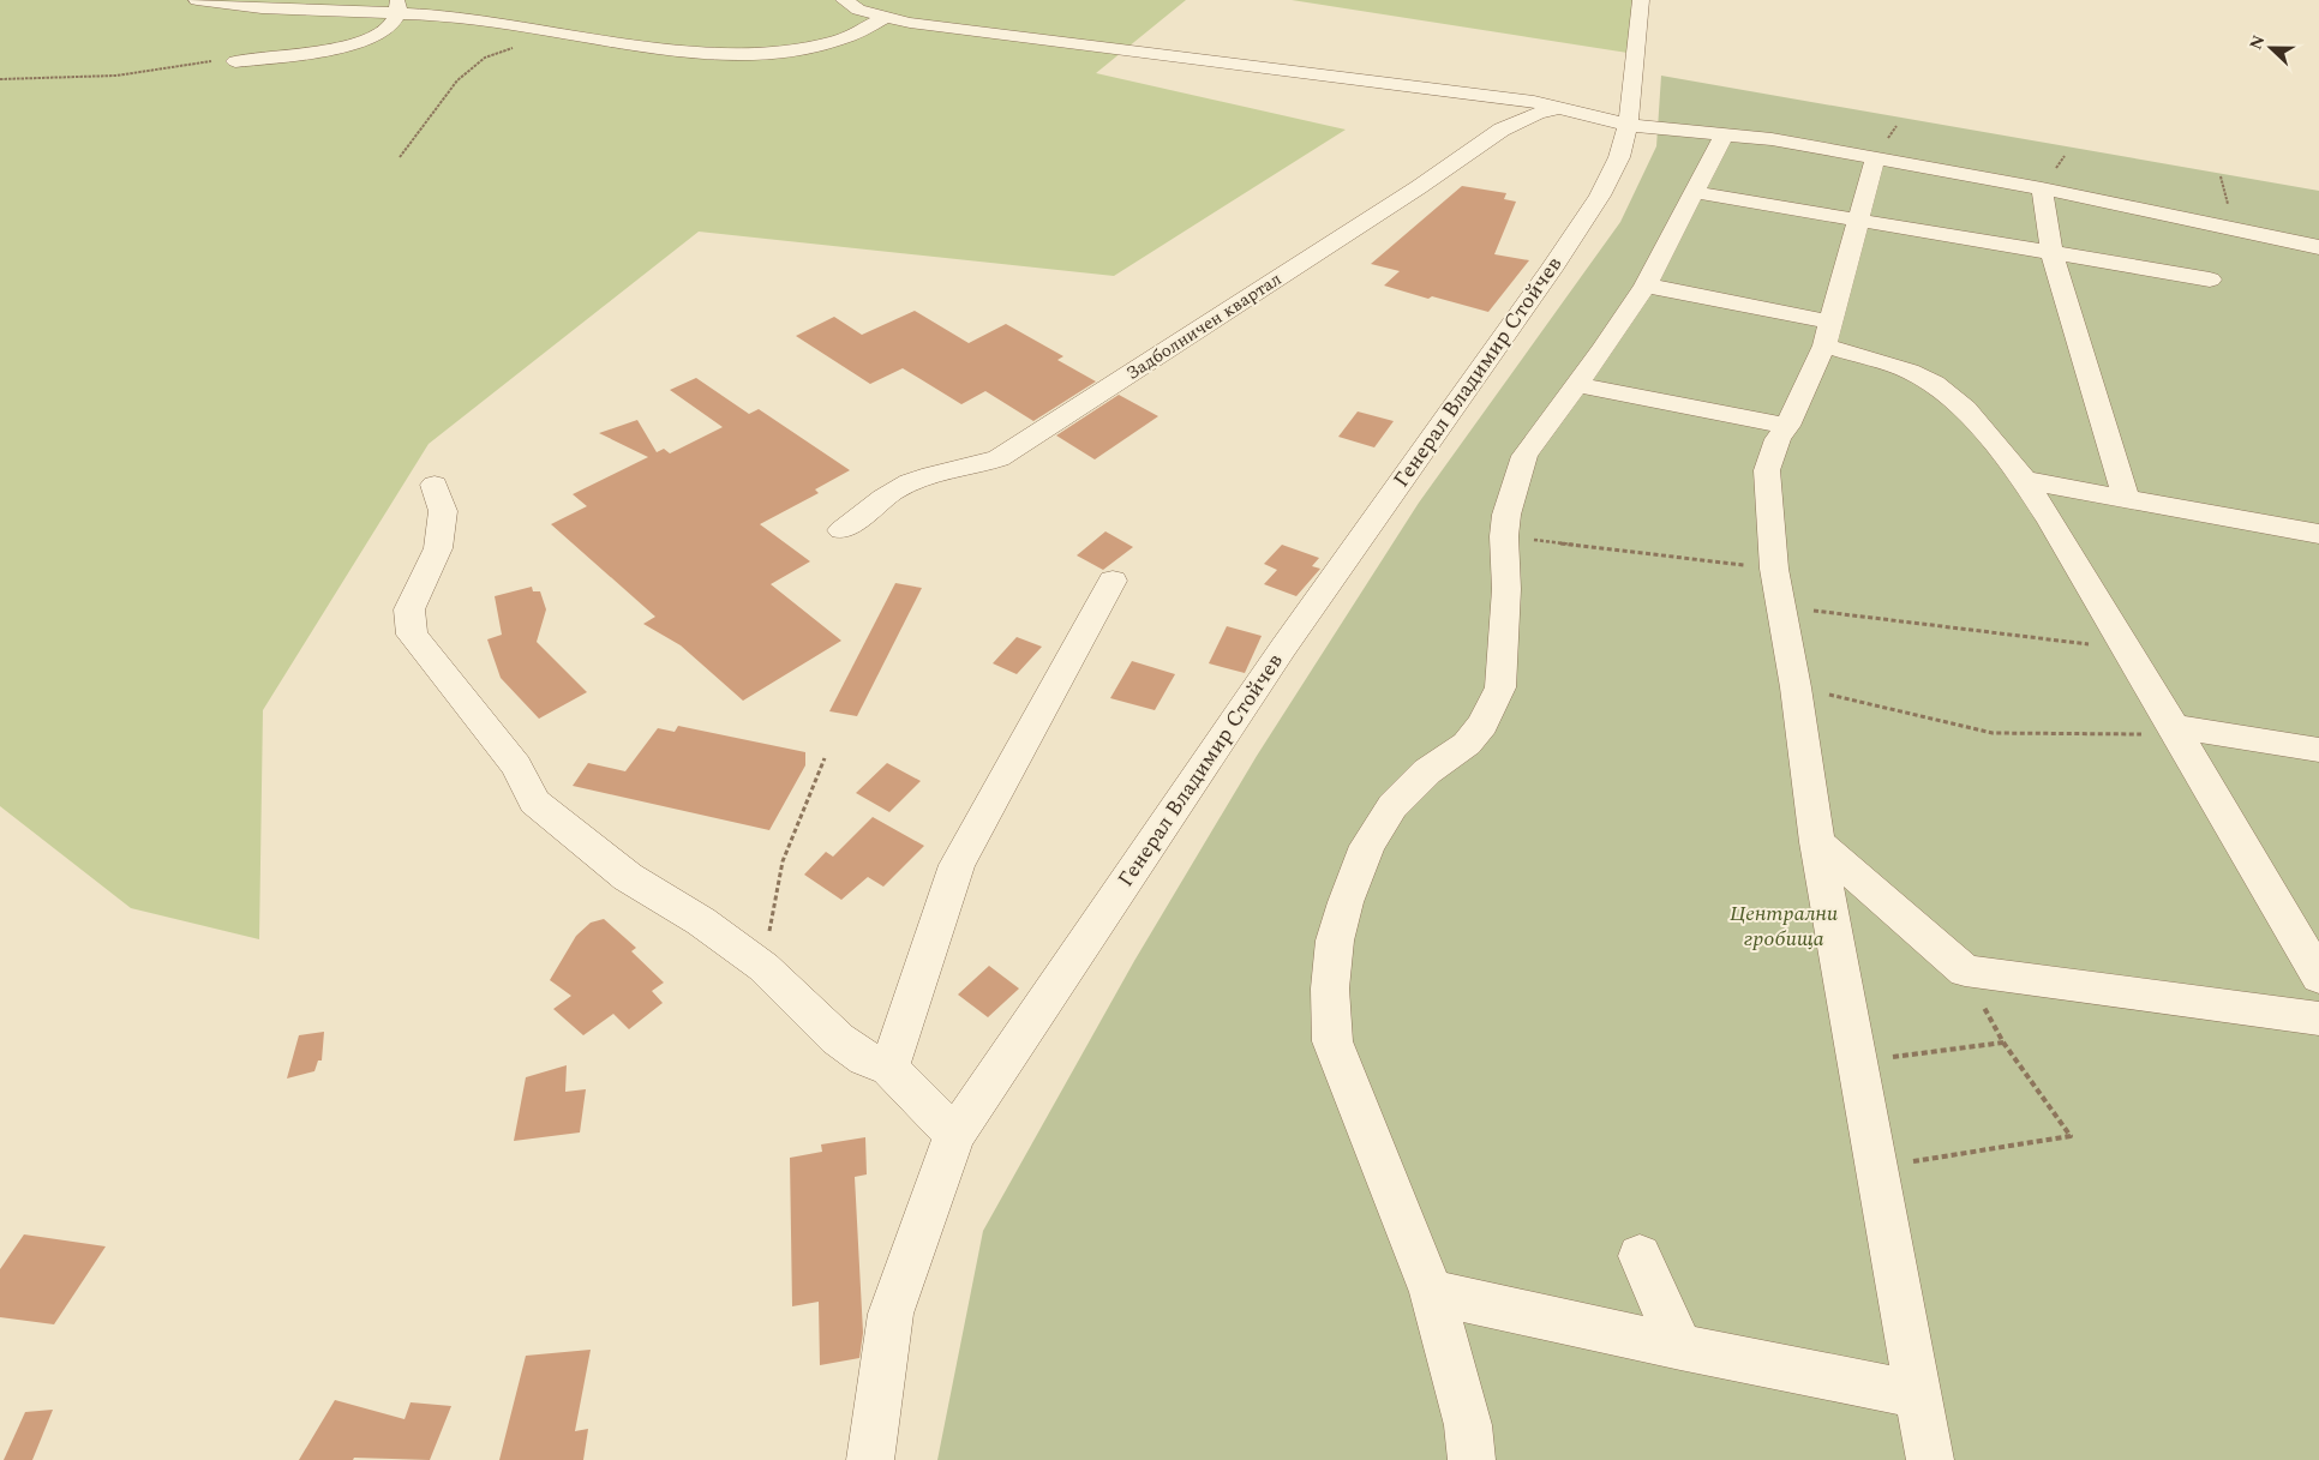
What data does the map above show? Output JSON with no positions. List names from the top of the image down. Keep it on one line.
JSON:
{"streets":{"street":["Задболничен квартал","Генерал Владимир Стойчев"]},"parks":["Централни гробища"],"north":"left"}
